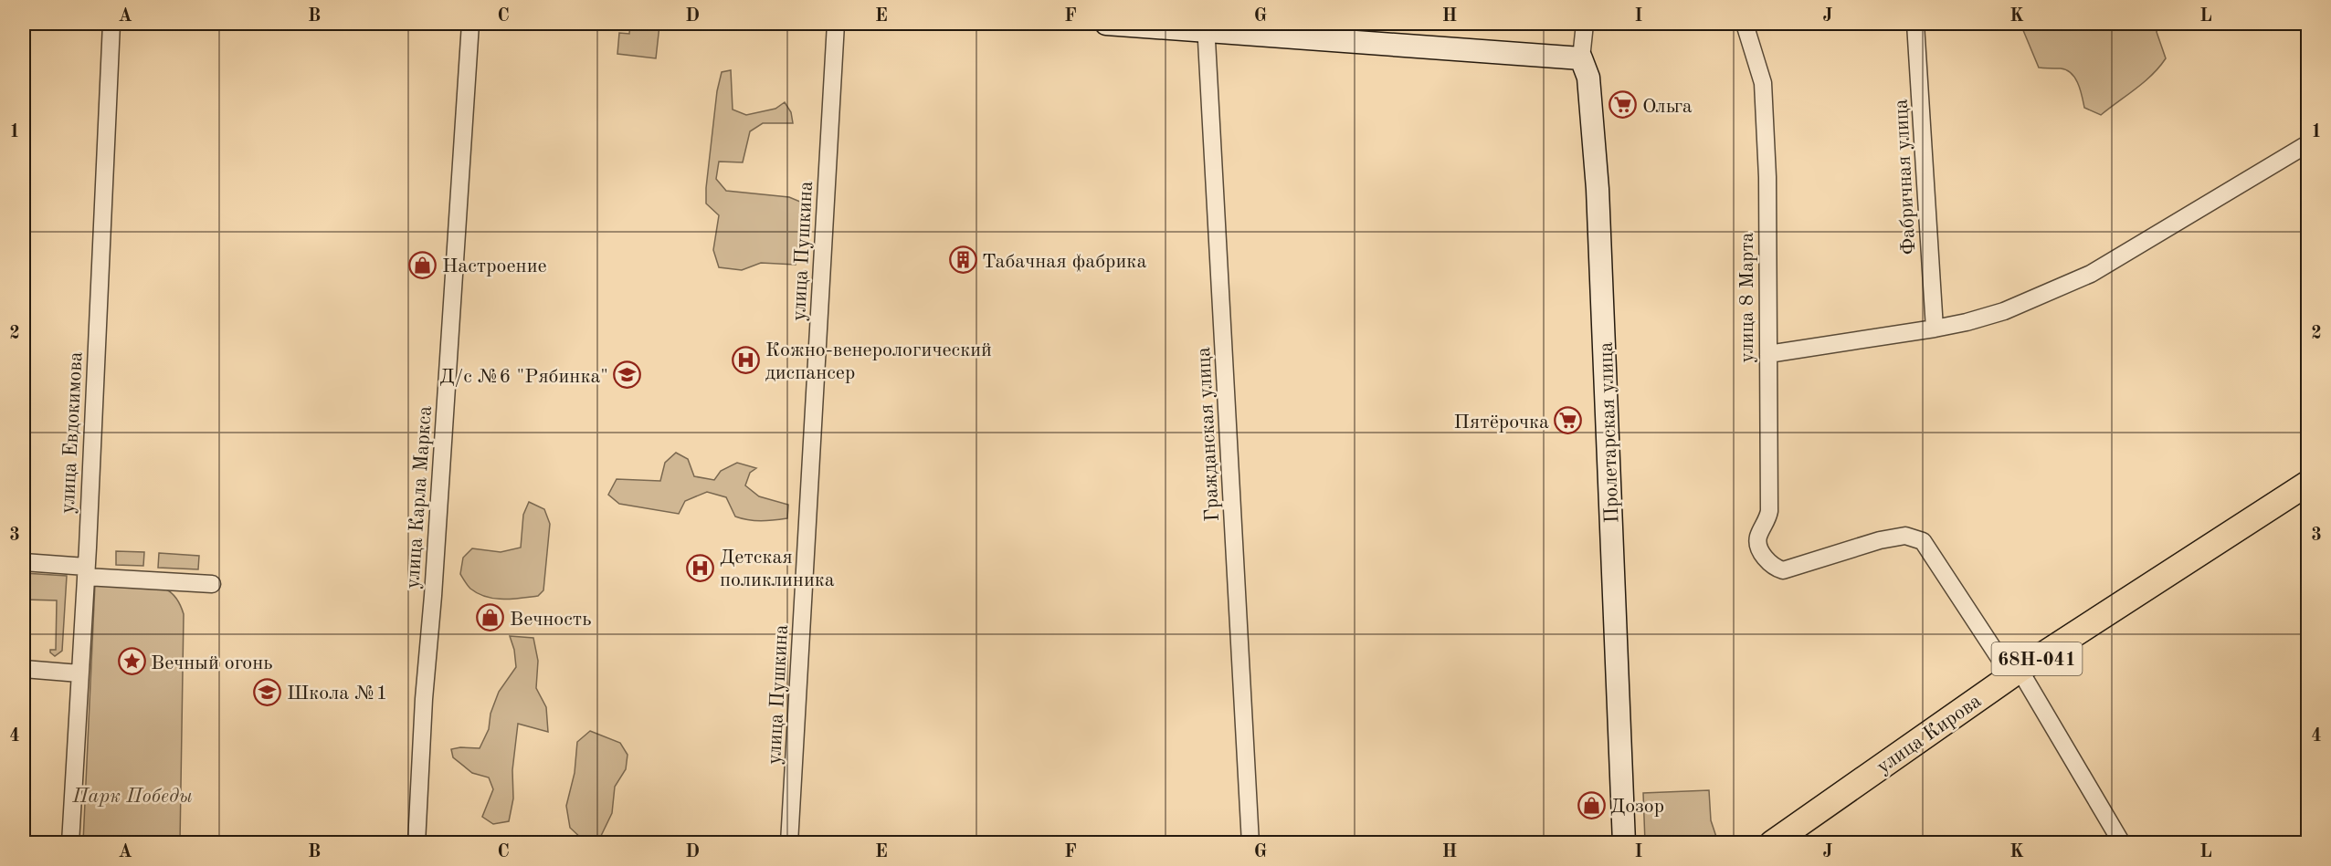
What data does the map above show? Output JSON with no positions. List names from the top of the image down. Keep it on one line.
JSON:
{"streets":{"main road":["68Н-041","улица Кирова"],"street":["Фабричная улица","улица Пушкина","улица 8 Марта","улица Евдокимова","Пролетарская улица","Гражданская улица","улица Карла Маркса"]},"crossings":[["улица 8 Марта","улица Кирова"]],"parks":["Парк Победы"],"places":{"supermarket":["Ольга","Пятёрочка"],"building":["Табачная фабрика"],"shop":["Настроение","Вечность","Дозор"],"hospital":["Кожно-венерологический диспансер","Детская поликлиника"],"school or university":["Д/с №6 \"Рябинка\"","Школа №1"],"place":["Вечный огонь"]},"grid":{"columns":["A","B","C","D","E","F","G","H","I","J","K","L"],"rows":["1","2","3","4"]}}
